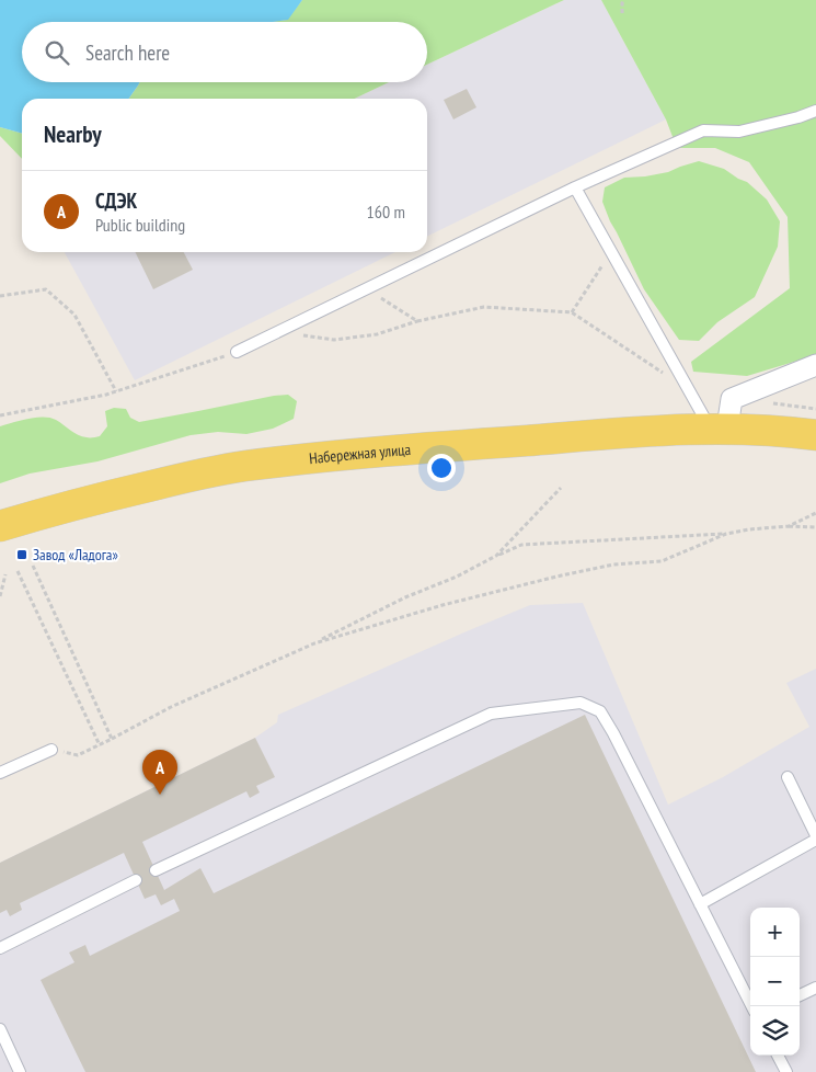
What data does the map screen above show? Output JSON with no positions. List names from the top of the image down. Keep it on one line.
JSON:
{"streets":{"main road":["Набережная улица"]},"places":{"transit":["Завод «Ладога»"]},"page":{"search":"Search here","heading":"Nearby","list":[{"mark":"A","name":"СДЭК","note":"Public building","value":"160 m"}],"pins":"A","map_buttons":["+","−"]}}
